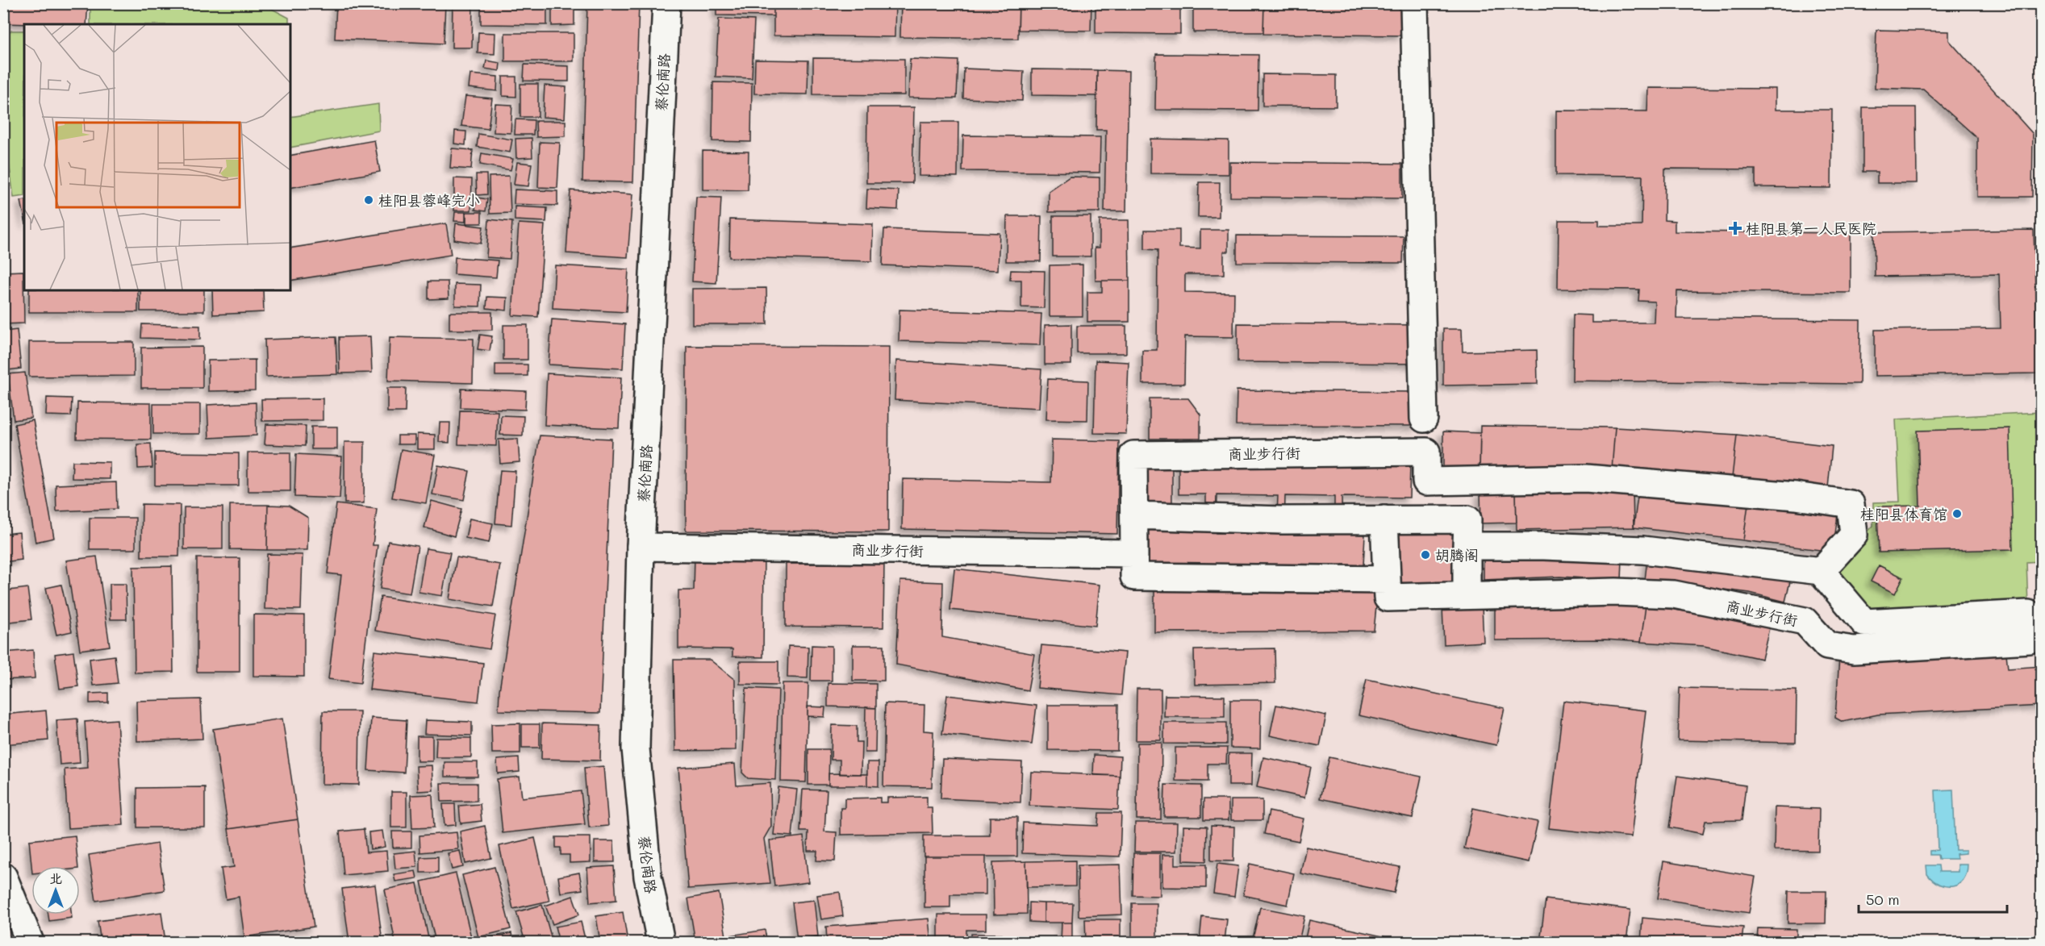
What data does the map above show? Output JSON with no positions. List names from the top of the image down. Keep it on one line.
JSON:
{"streets":{"street":["蔡伦南路","商业步行街"]},"crossings":[["蔡伦南路","商业步行街"]],"places":{"other":["桂阳县蓉峰完小","桂阳县体育馆","胡腾阁"],"health":["桂阳县第一人民医院"]},"scale_bar":"50 m","north":"top"}
